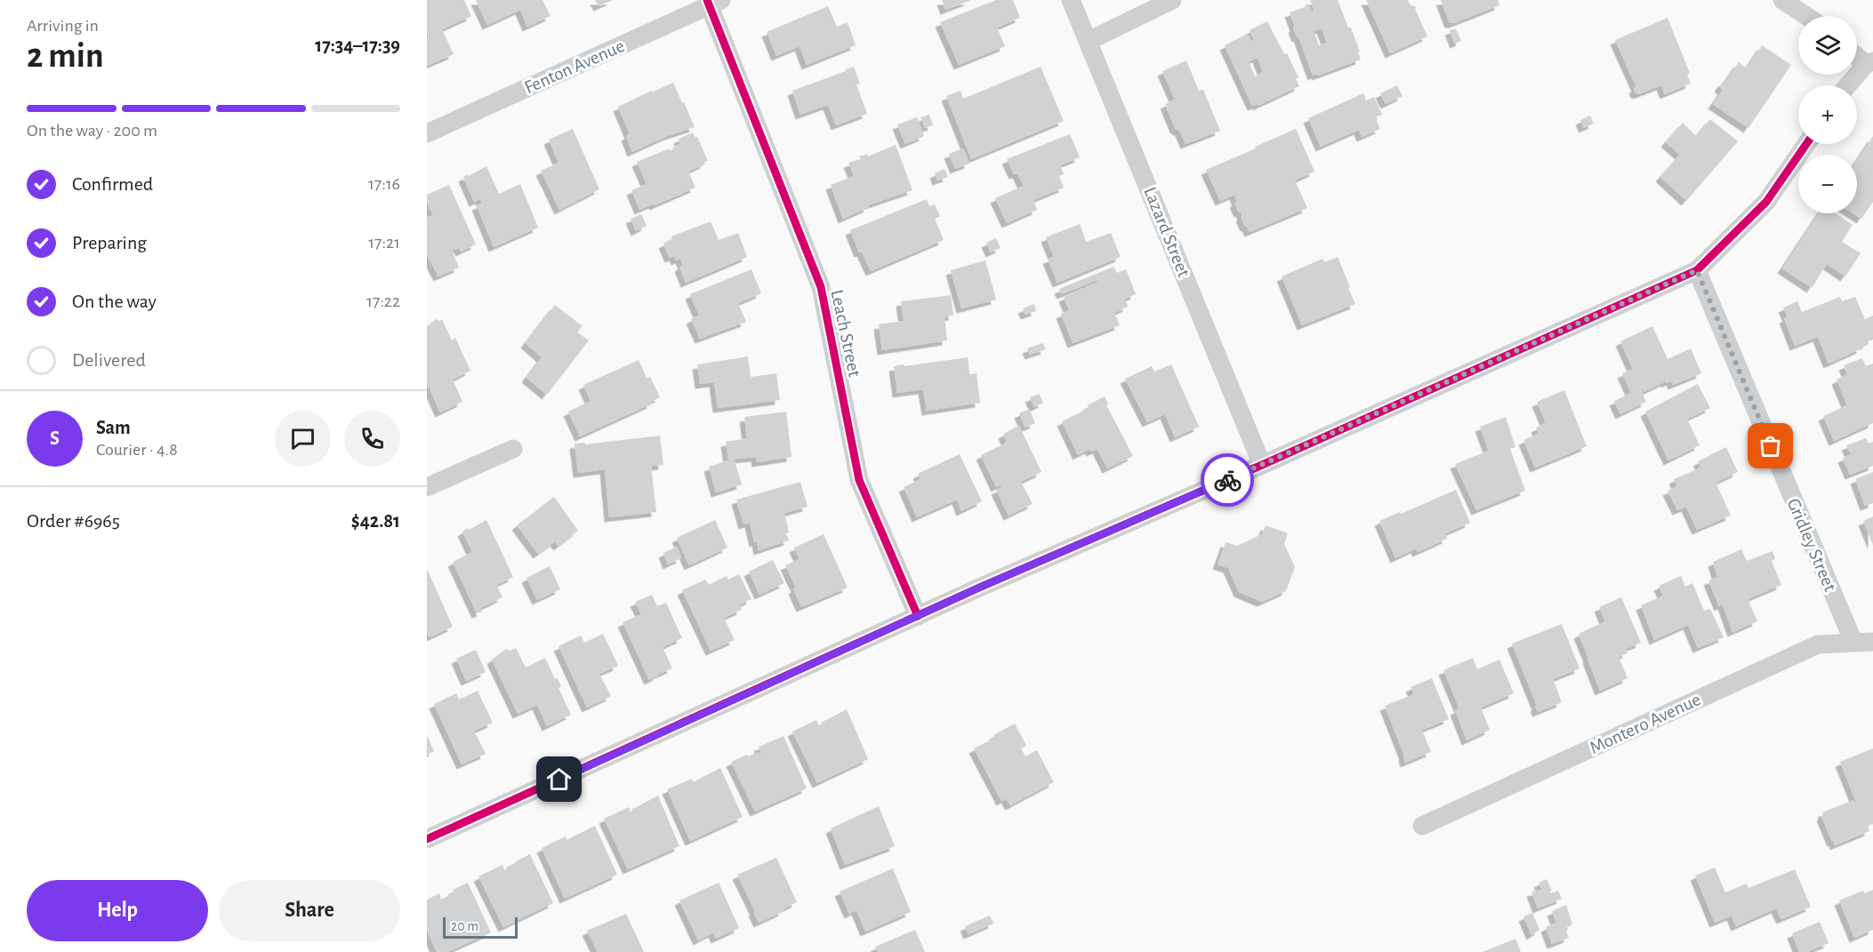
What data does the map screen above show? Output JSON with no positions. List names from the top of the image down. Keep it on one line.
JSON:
{"streets":{"street":["Fenton Avenue","Lazard Street","Leach Street","Gridley Street","Montero Avenue"]},"crossings":[["Fenton Avenue","Leach Street"],["Gridley Street","Montero Avenue"]],"scale_bar":"20 m","page":{"heading":["2 min","Arriving in","17:34–17:39"],"panel":["Sam","Courier · 4.8","Order #6965","$42.81"],"map_buttons":["+","−"],"bar":"On the way · 200 m","list":[["Confirmed","17:16"],["Preparing","17:21"],["On the way","17:22"],"Delivered"],"round":"S","buttons":["Help","Share"],"scale":"20 m"}}
